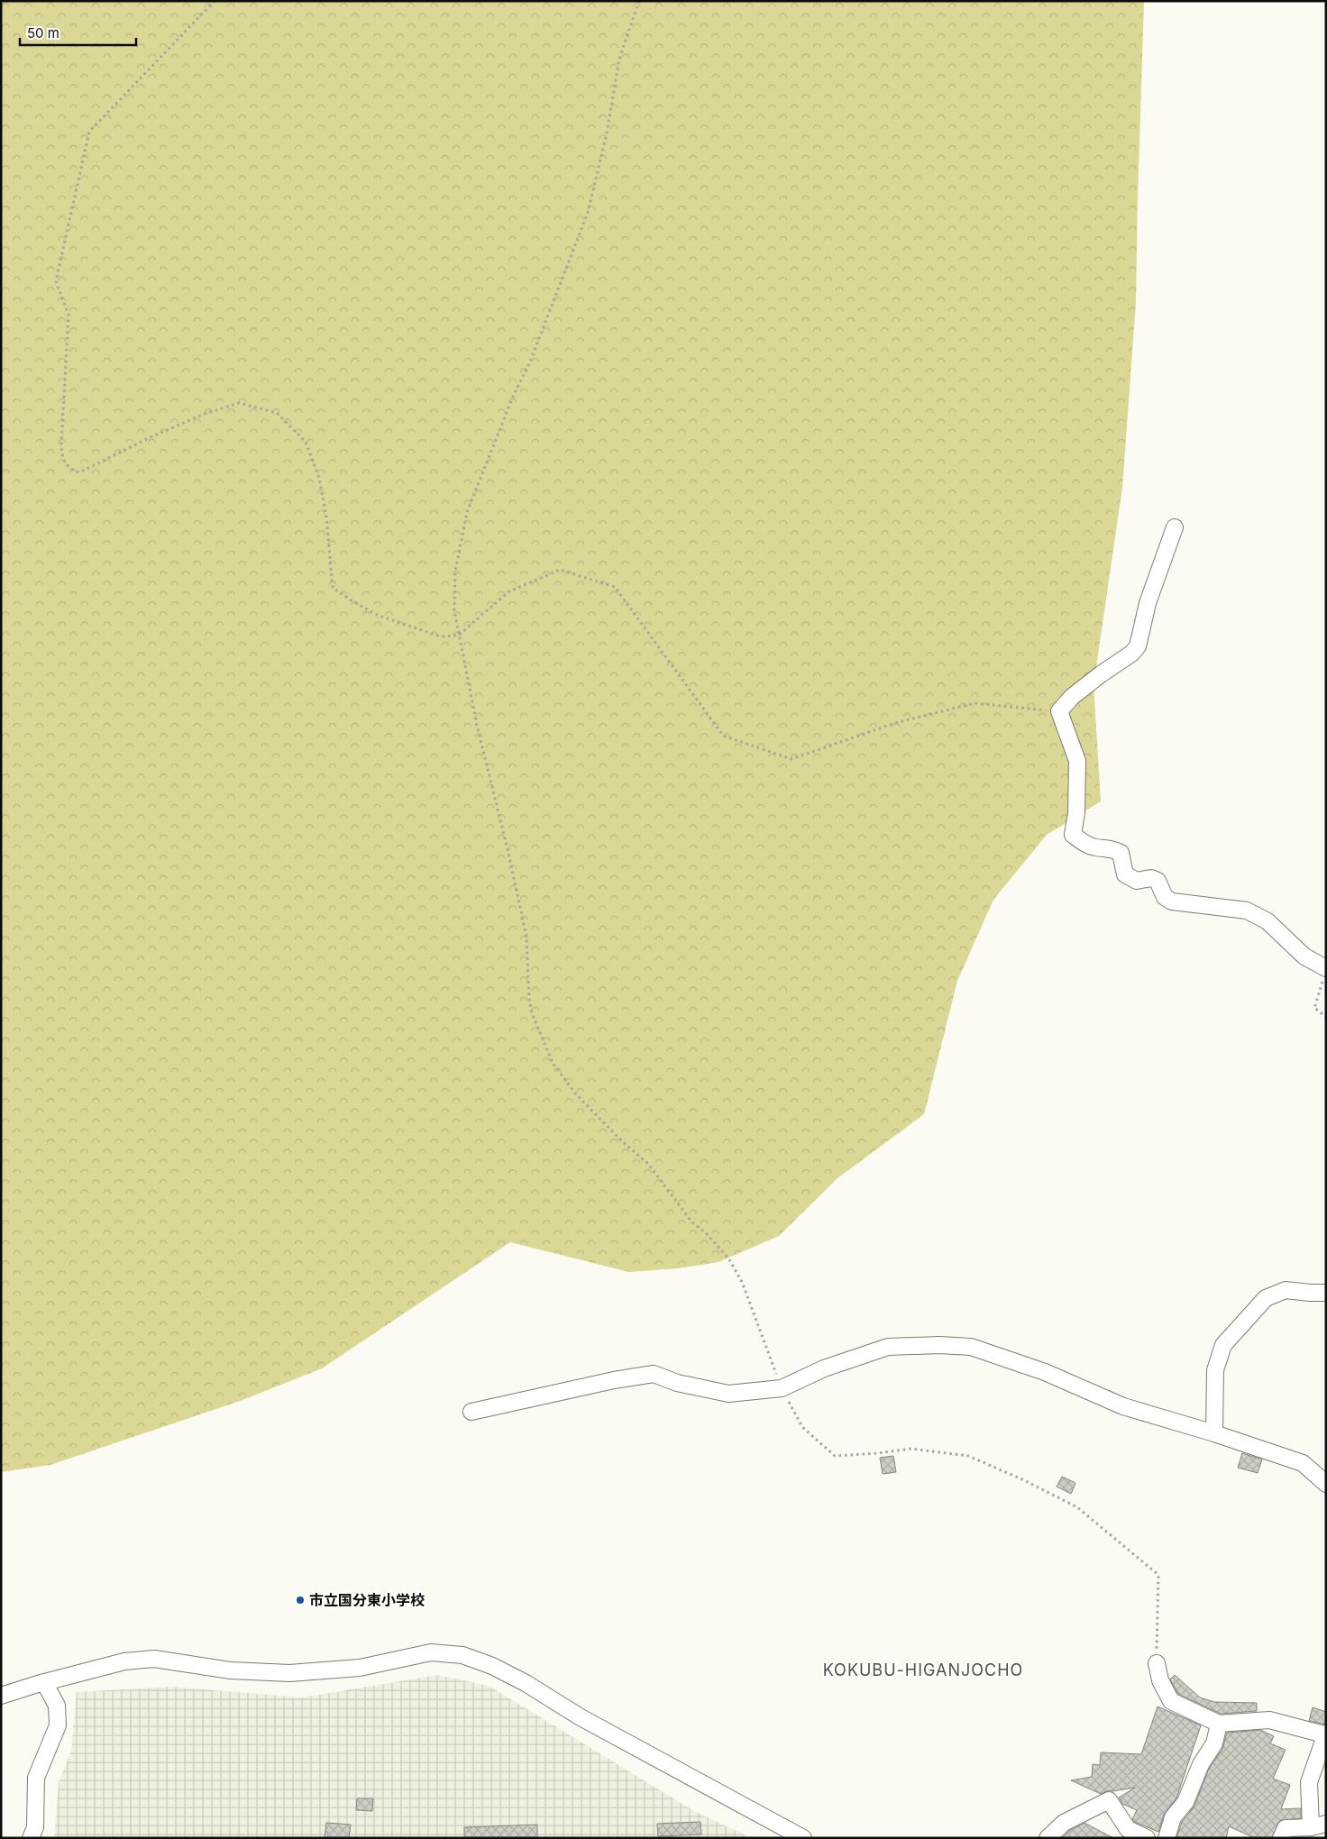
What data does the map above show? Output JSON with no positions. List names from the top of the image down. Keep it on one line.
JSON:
{"districts":["KOKUBU-HIGANJOCHO"],"places":["市立国分東小学校"],"scale_bar":"50 m"}
